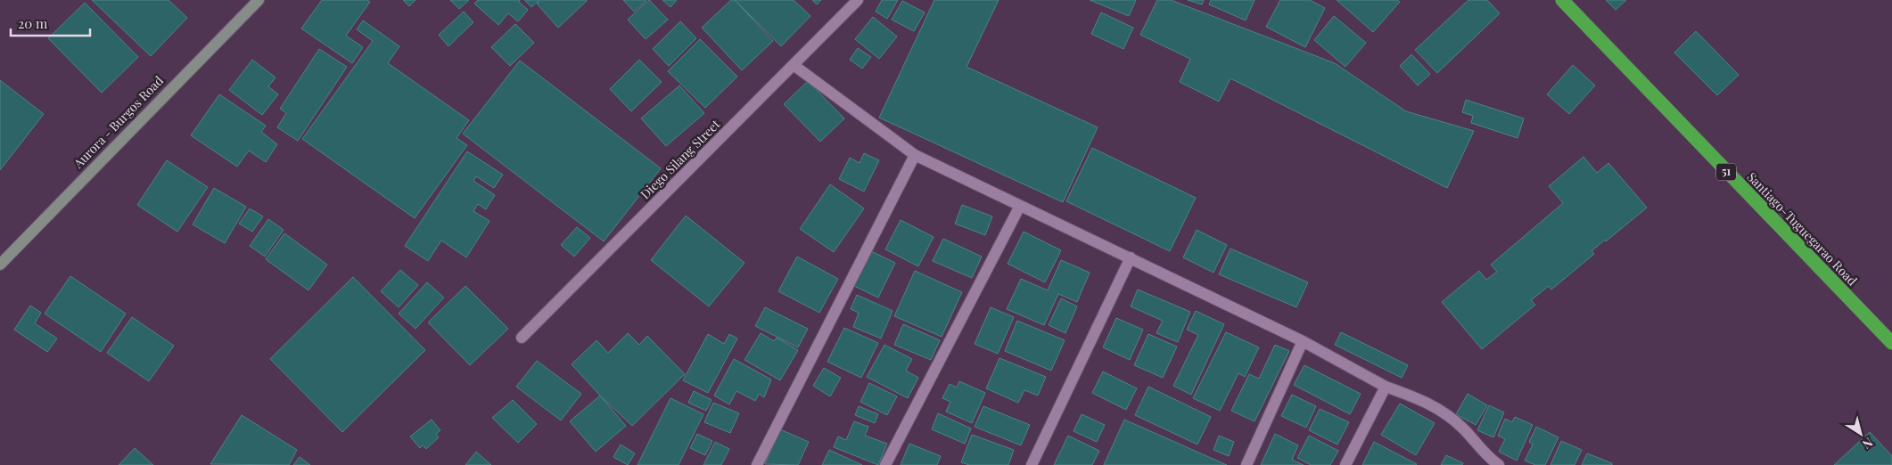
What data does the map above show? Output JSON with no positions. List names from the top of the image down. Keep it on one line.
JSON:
{"streets":{"highway":["51","Santiago-Tuguegarao Road"],"main road":["Aurora - Burgos Road"],"street":["Diego Silang Street"]},"scale_bar":"20 m","north":"bottom right"}
